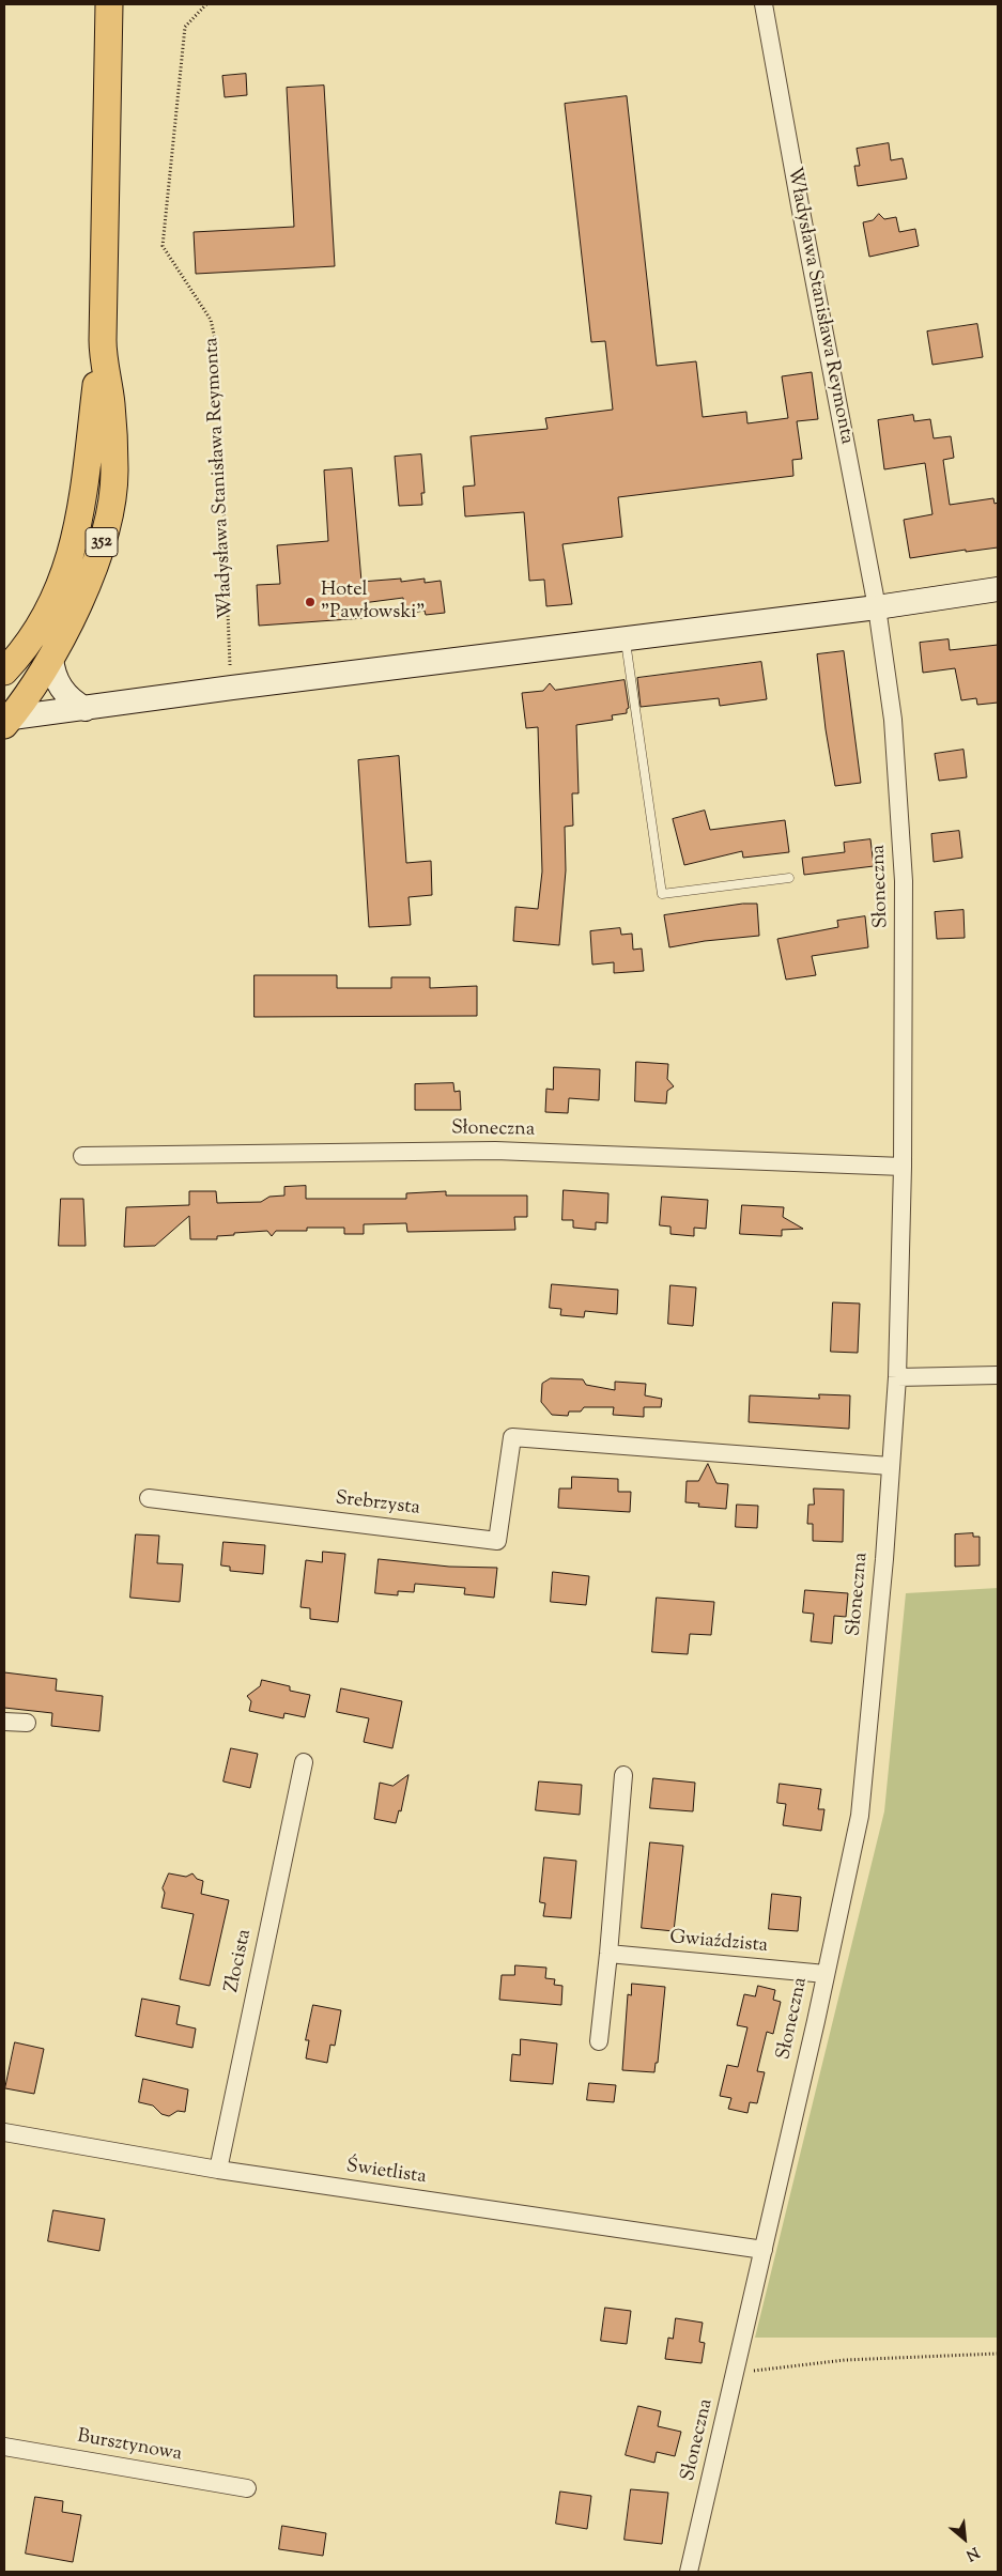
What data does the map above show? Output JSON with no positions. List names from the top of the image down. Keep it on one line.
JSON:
{"streets":{"main road":["352"],"street":["Władysława Stanisława Reymonta","Słoneczna","Srebrzysta","Gwiaździsta","Złocista","Świetlista","Bursztynowa"]},"crossings":[["Władysława Stanisława Reymonta","Słoneczna"],["Słoneczna","Srebrzysta"],["Słoneczna","Gwiaździsta"],["Słoneczna","Świetlista"],["Złocista","Świetlista"]],"places":["Hotel \"Pawłowski\""],"north":"bottom right"}
